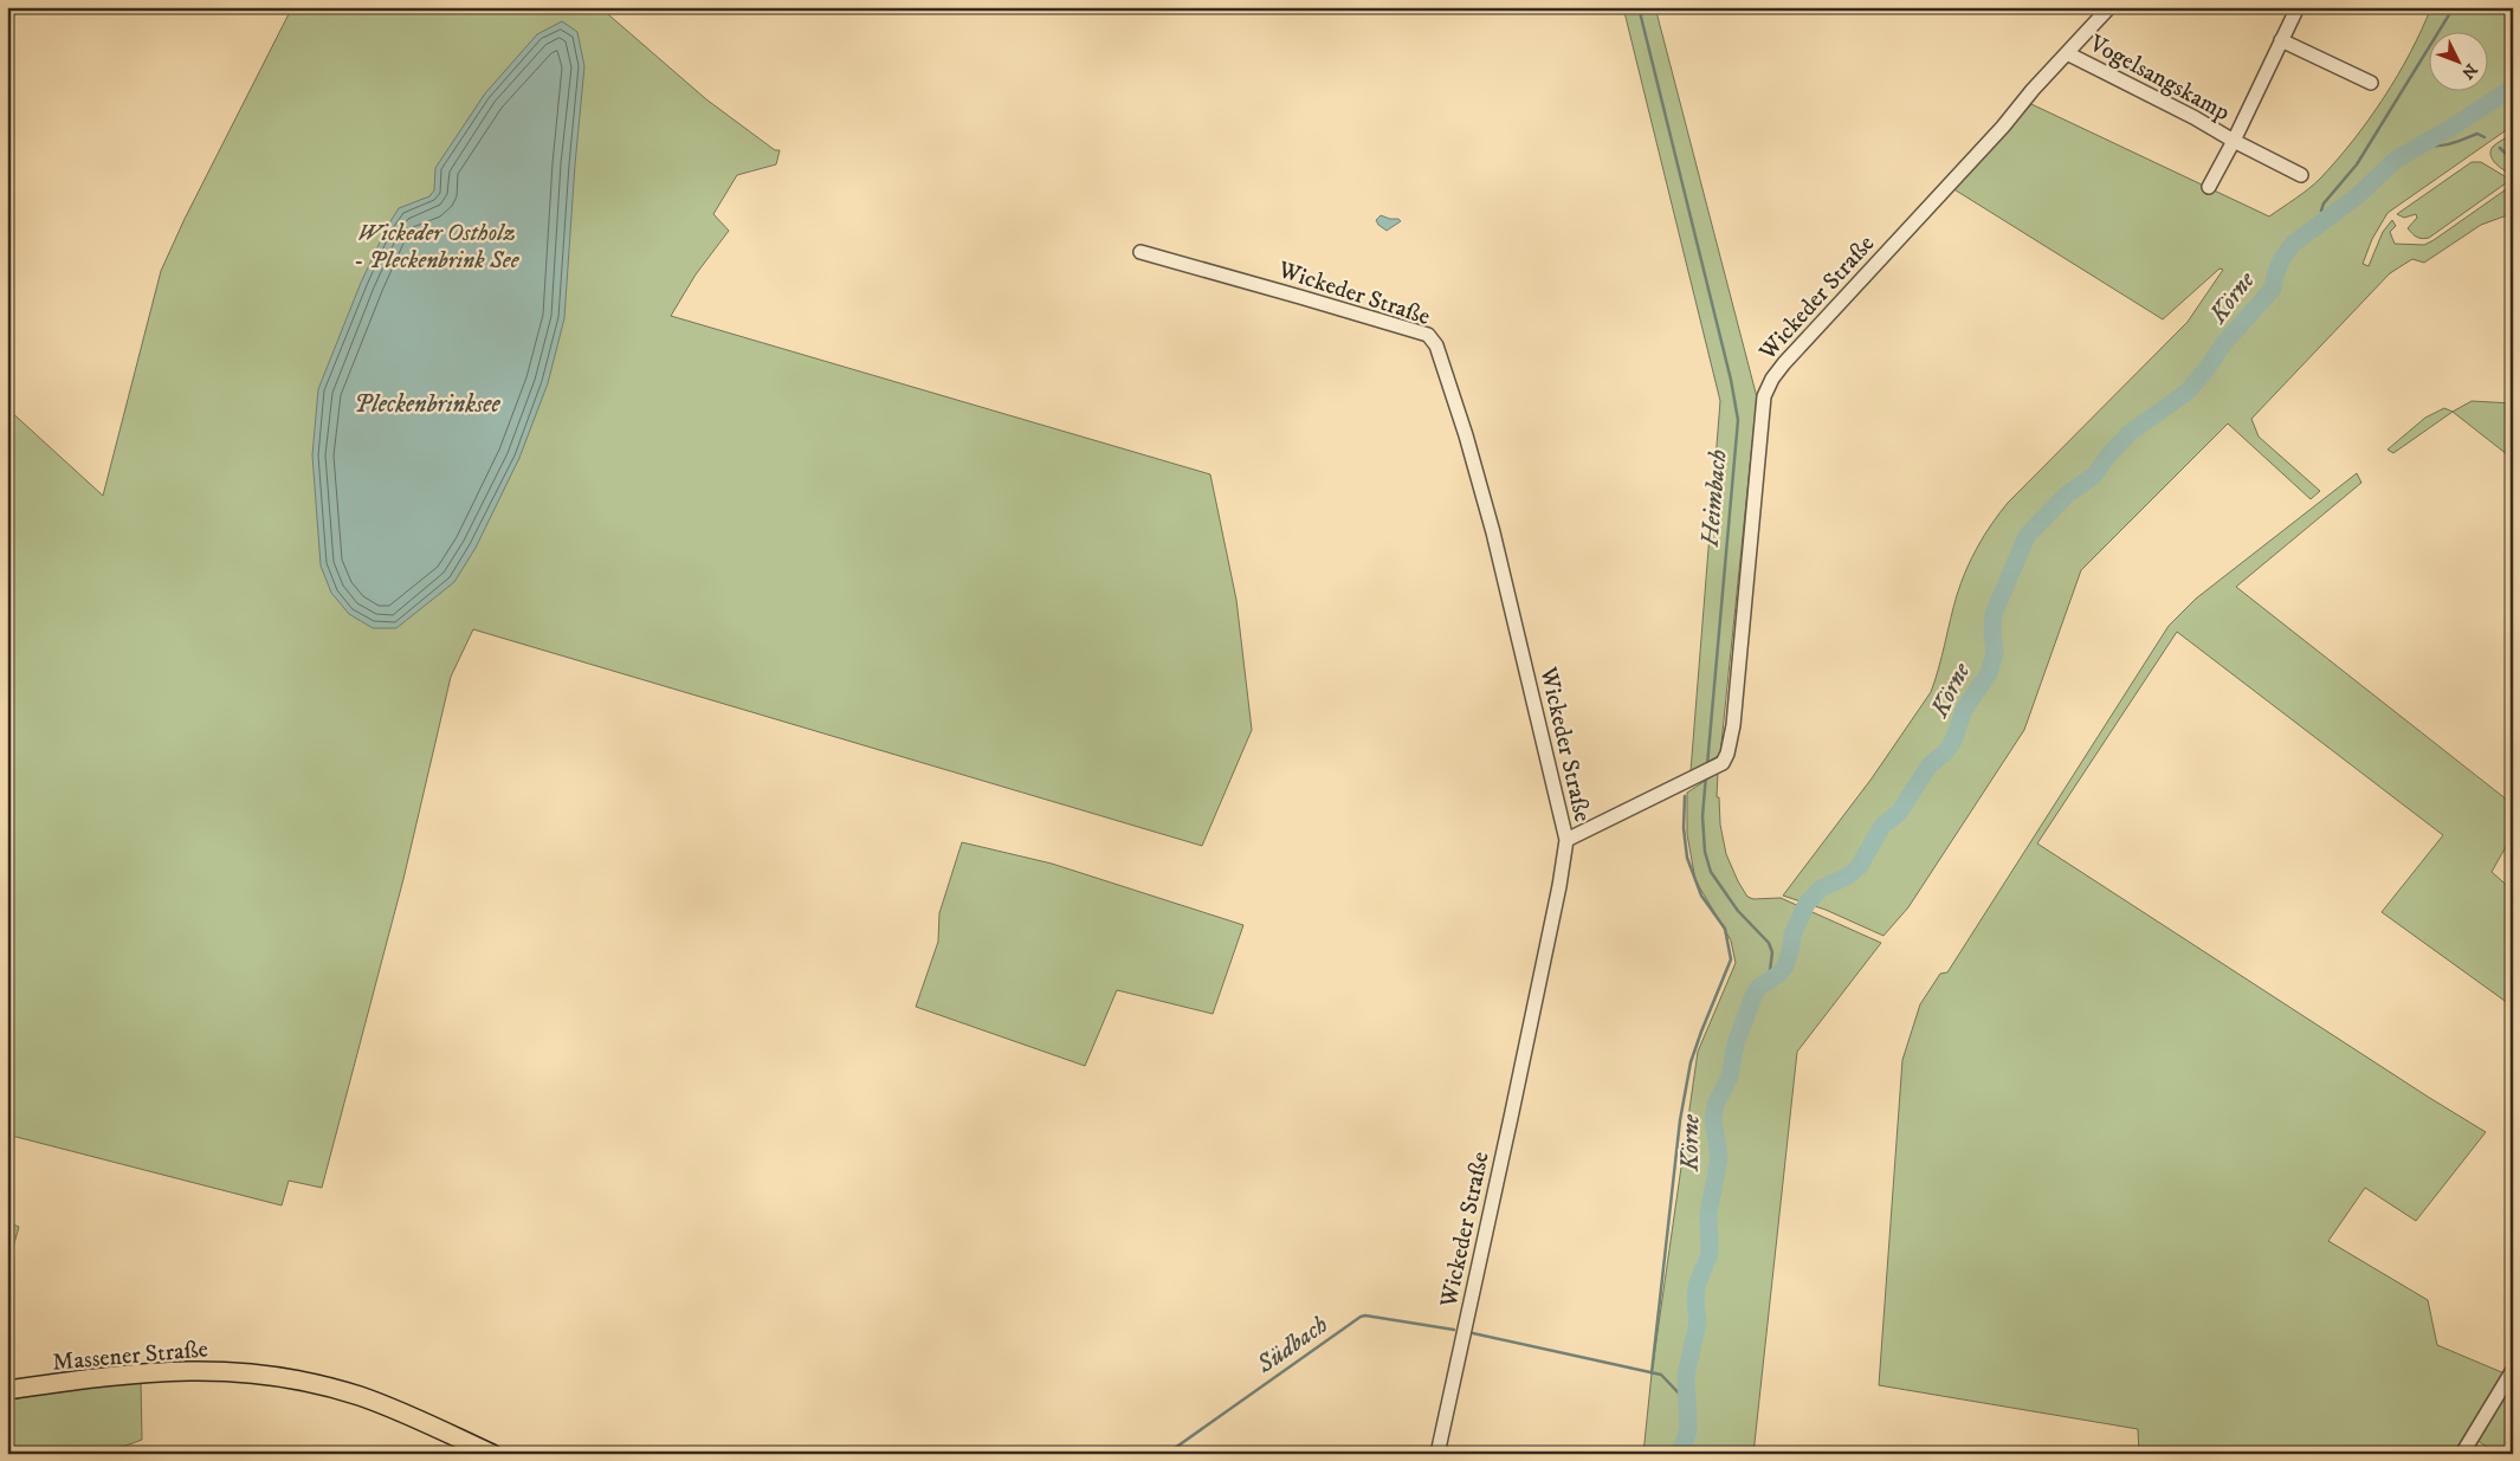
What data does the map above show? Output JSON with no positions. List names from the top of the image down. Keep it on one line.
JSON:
{"streets":{"main road":["Massener Straße"],"street":["Vogelsangskamp","Wickeder Straße"]},"crossings":[["Vogelsangskamp","Wickeder Straße"]],"water":["Körne","Pleckenbrinksee","Heimbach","Südbach"],"parks":["Wickeder Ostholz - Pleckenbrink See"],"north":"bottom right"}
